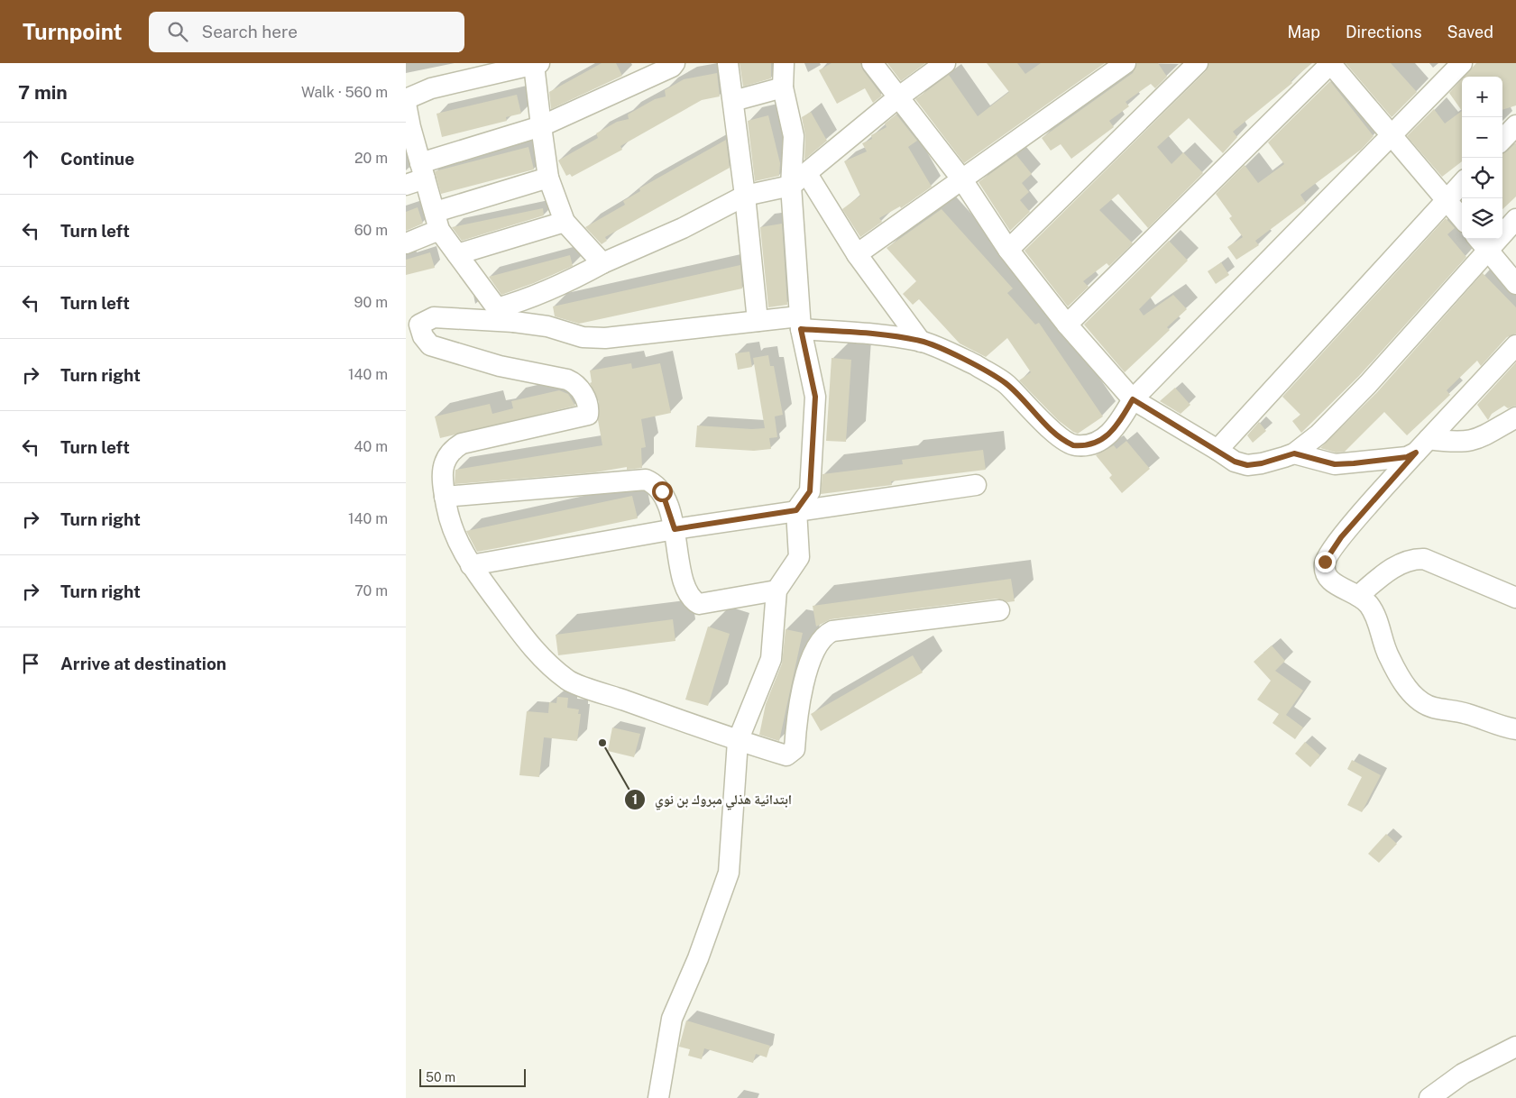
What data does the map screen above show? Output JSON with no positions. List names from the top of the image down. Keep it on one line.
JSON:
{"places":["ابتدائية هذلي مبروك بن نوي"],"scale_bar":"50 m","page":{"header":"Turnpoint","search":"Search here","nav":["Map","Directions","Saved"],"heading":["7 min","Walk · 560 m"],"map_buttons":["+","−"],"list":[["Continue","20 m"],["Turn left","60 m"],["Turn left","90 m"],["Turn right","140 m"],["Turn left","40 m"],["Turn right","140 m"],["Turn right","70 m"],"Arrive at destination"],"scale":"50 m"}}
